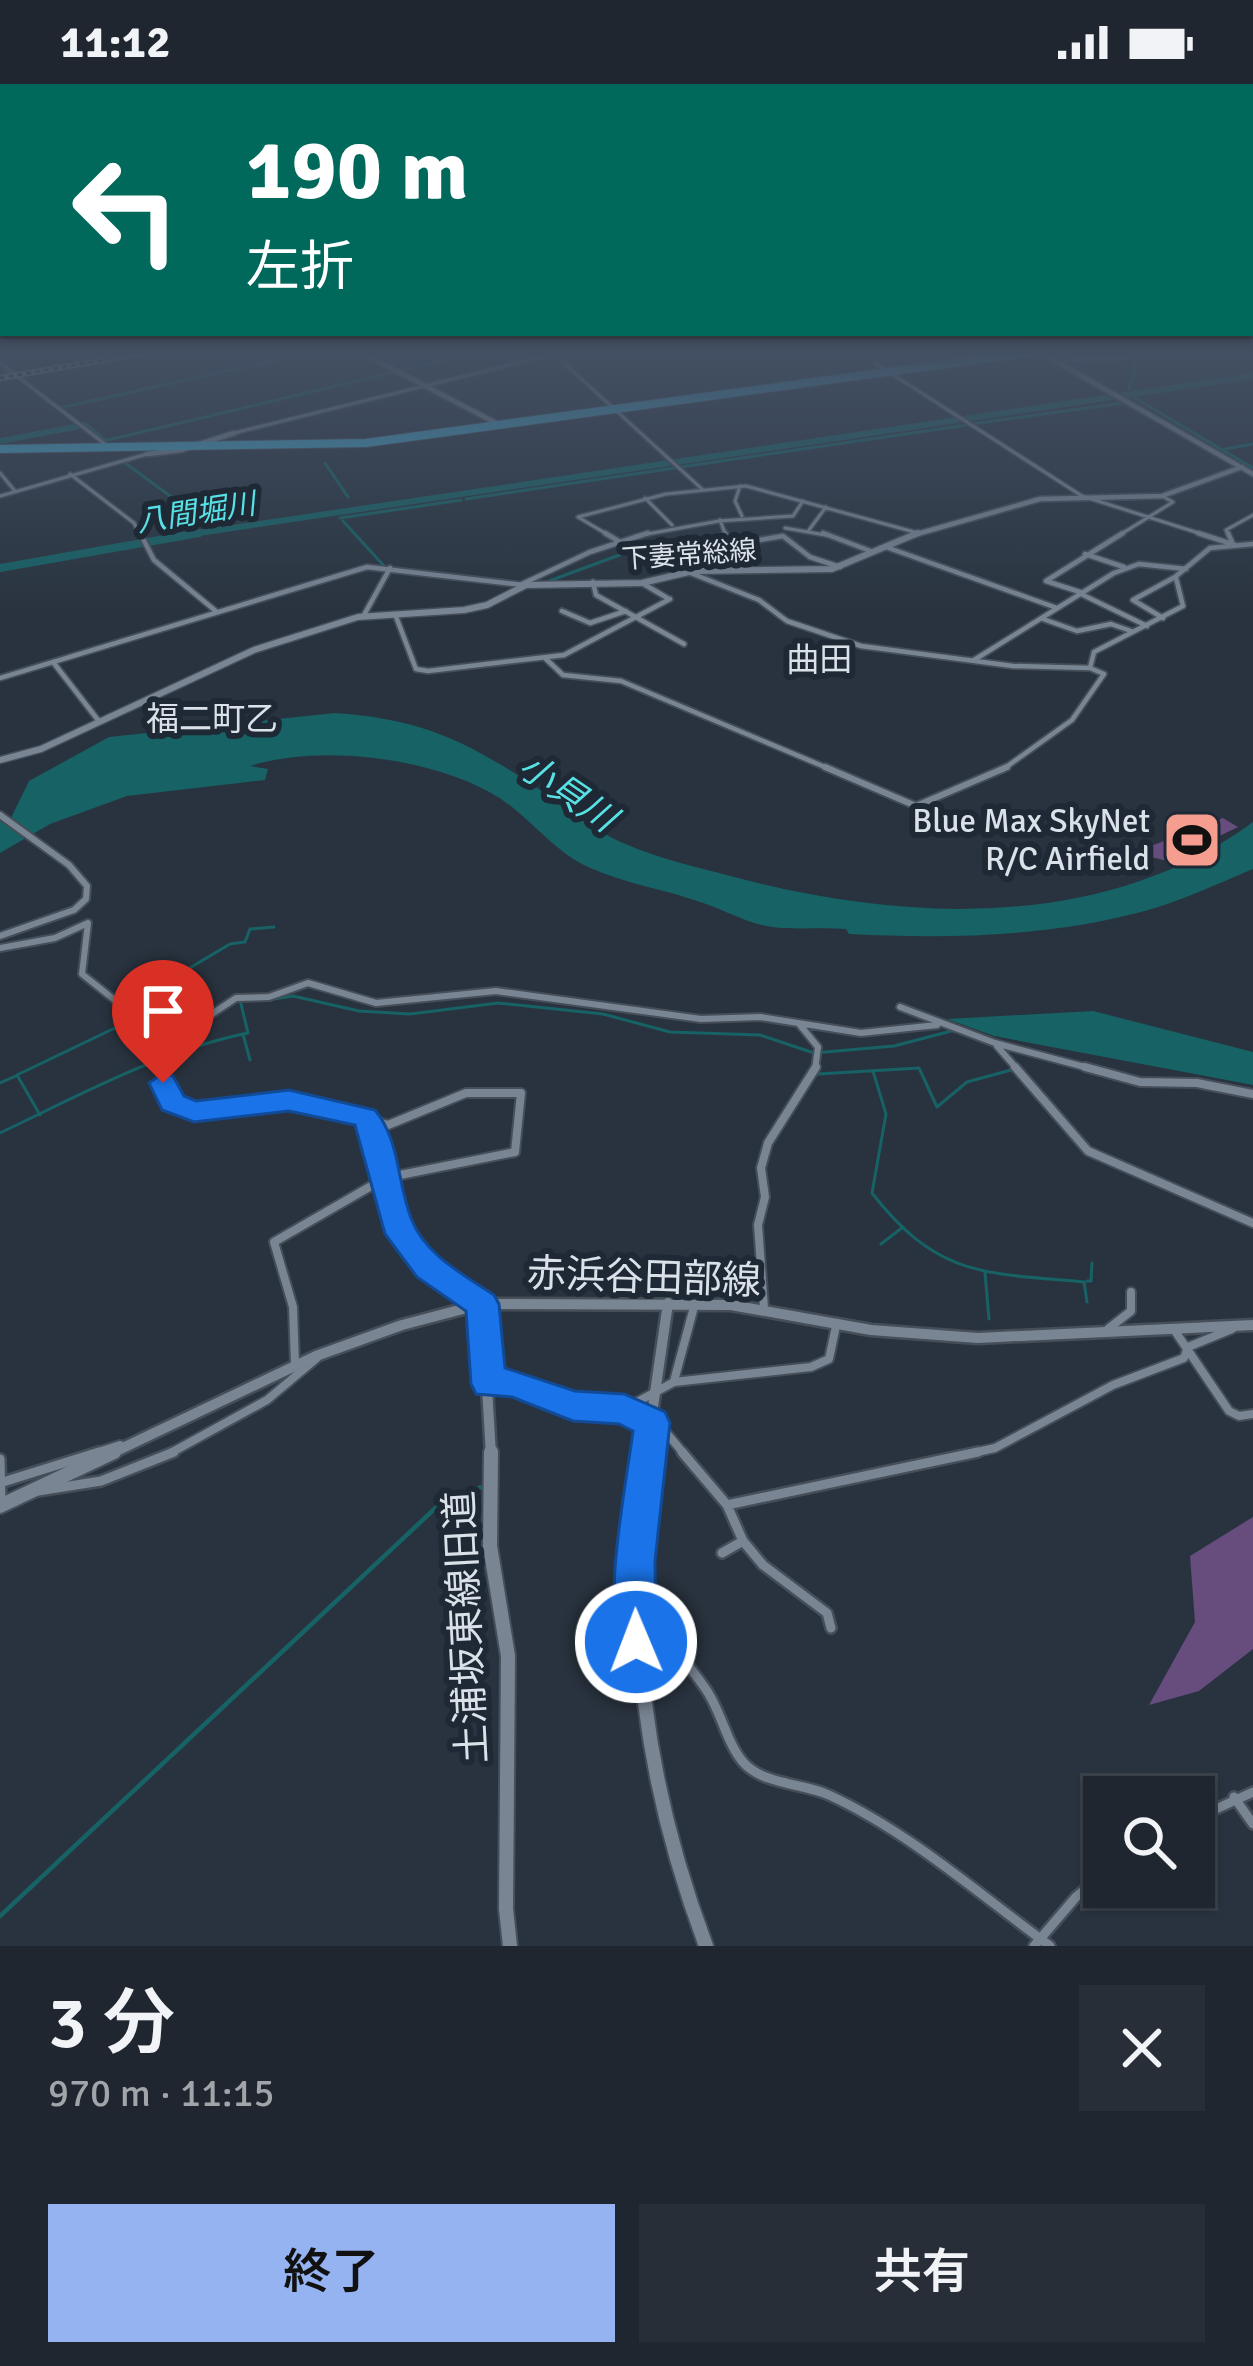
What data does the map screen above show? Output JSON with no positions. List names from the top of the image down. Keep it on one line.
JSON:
{"streets":{"main road":["下妻常総線","赤浜谷田部線","土浦坂東線旧道"]},"crossings":[["赤浜谷田部線","土浦坂東線旧道"]],"districts":["曲田","福二町乙"],"water":["八間堀川","小貝川"],"places":{"sports":["Blue Max SkyNet R/C Airfield"]},"page":{"status":"11:12","turn":["190 m","左折"],"heading":["3 分","970 m · 11:15"],"buttons":["終了","共有"]}}
